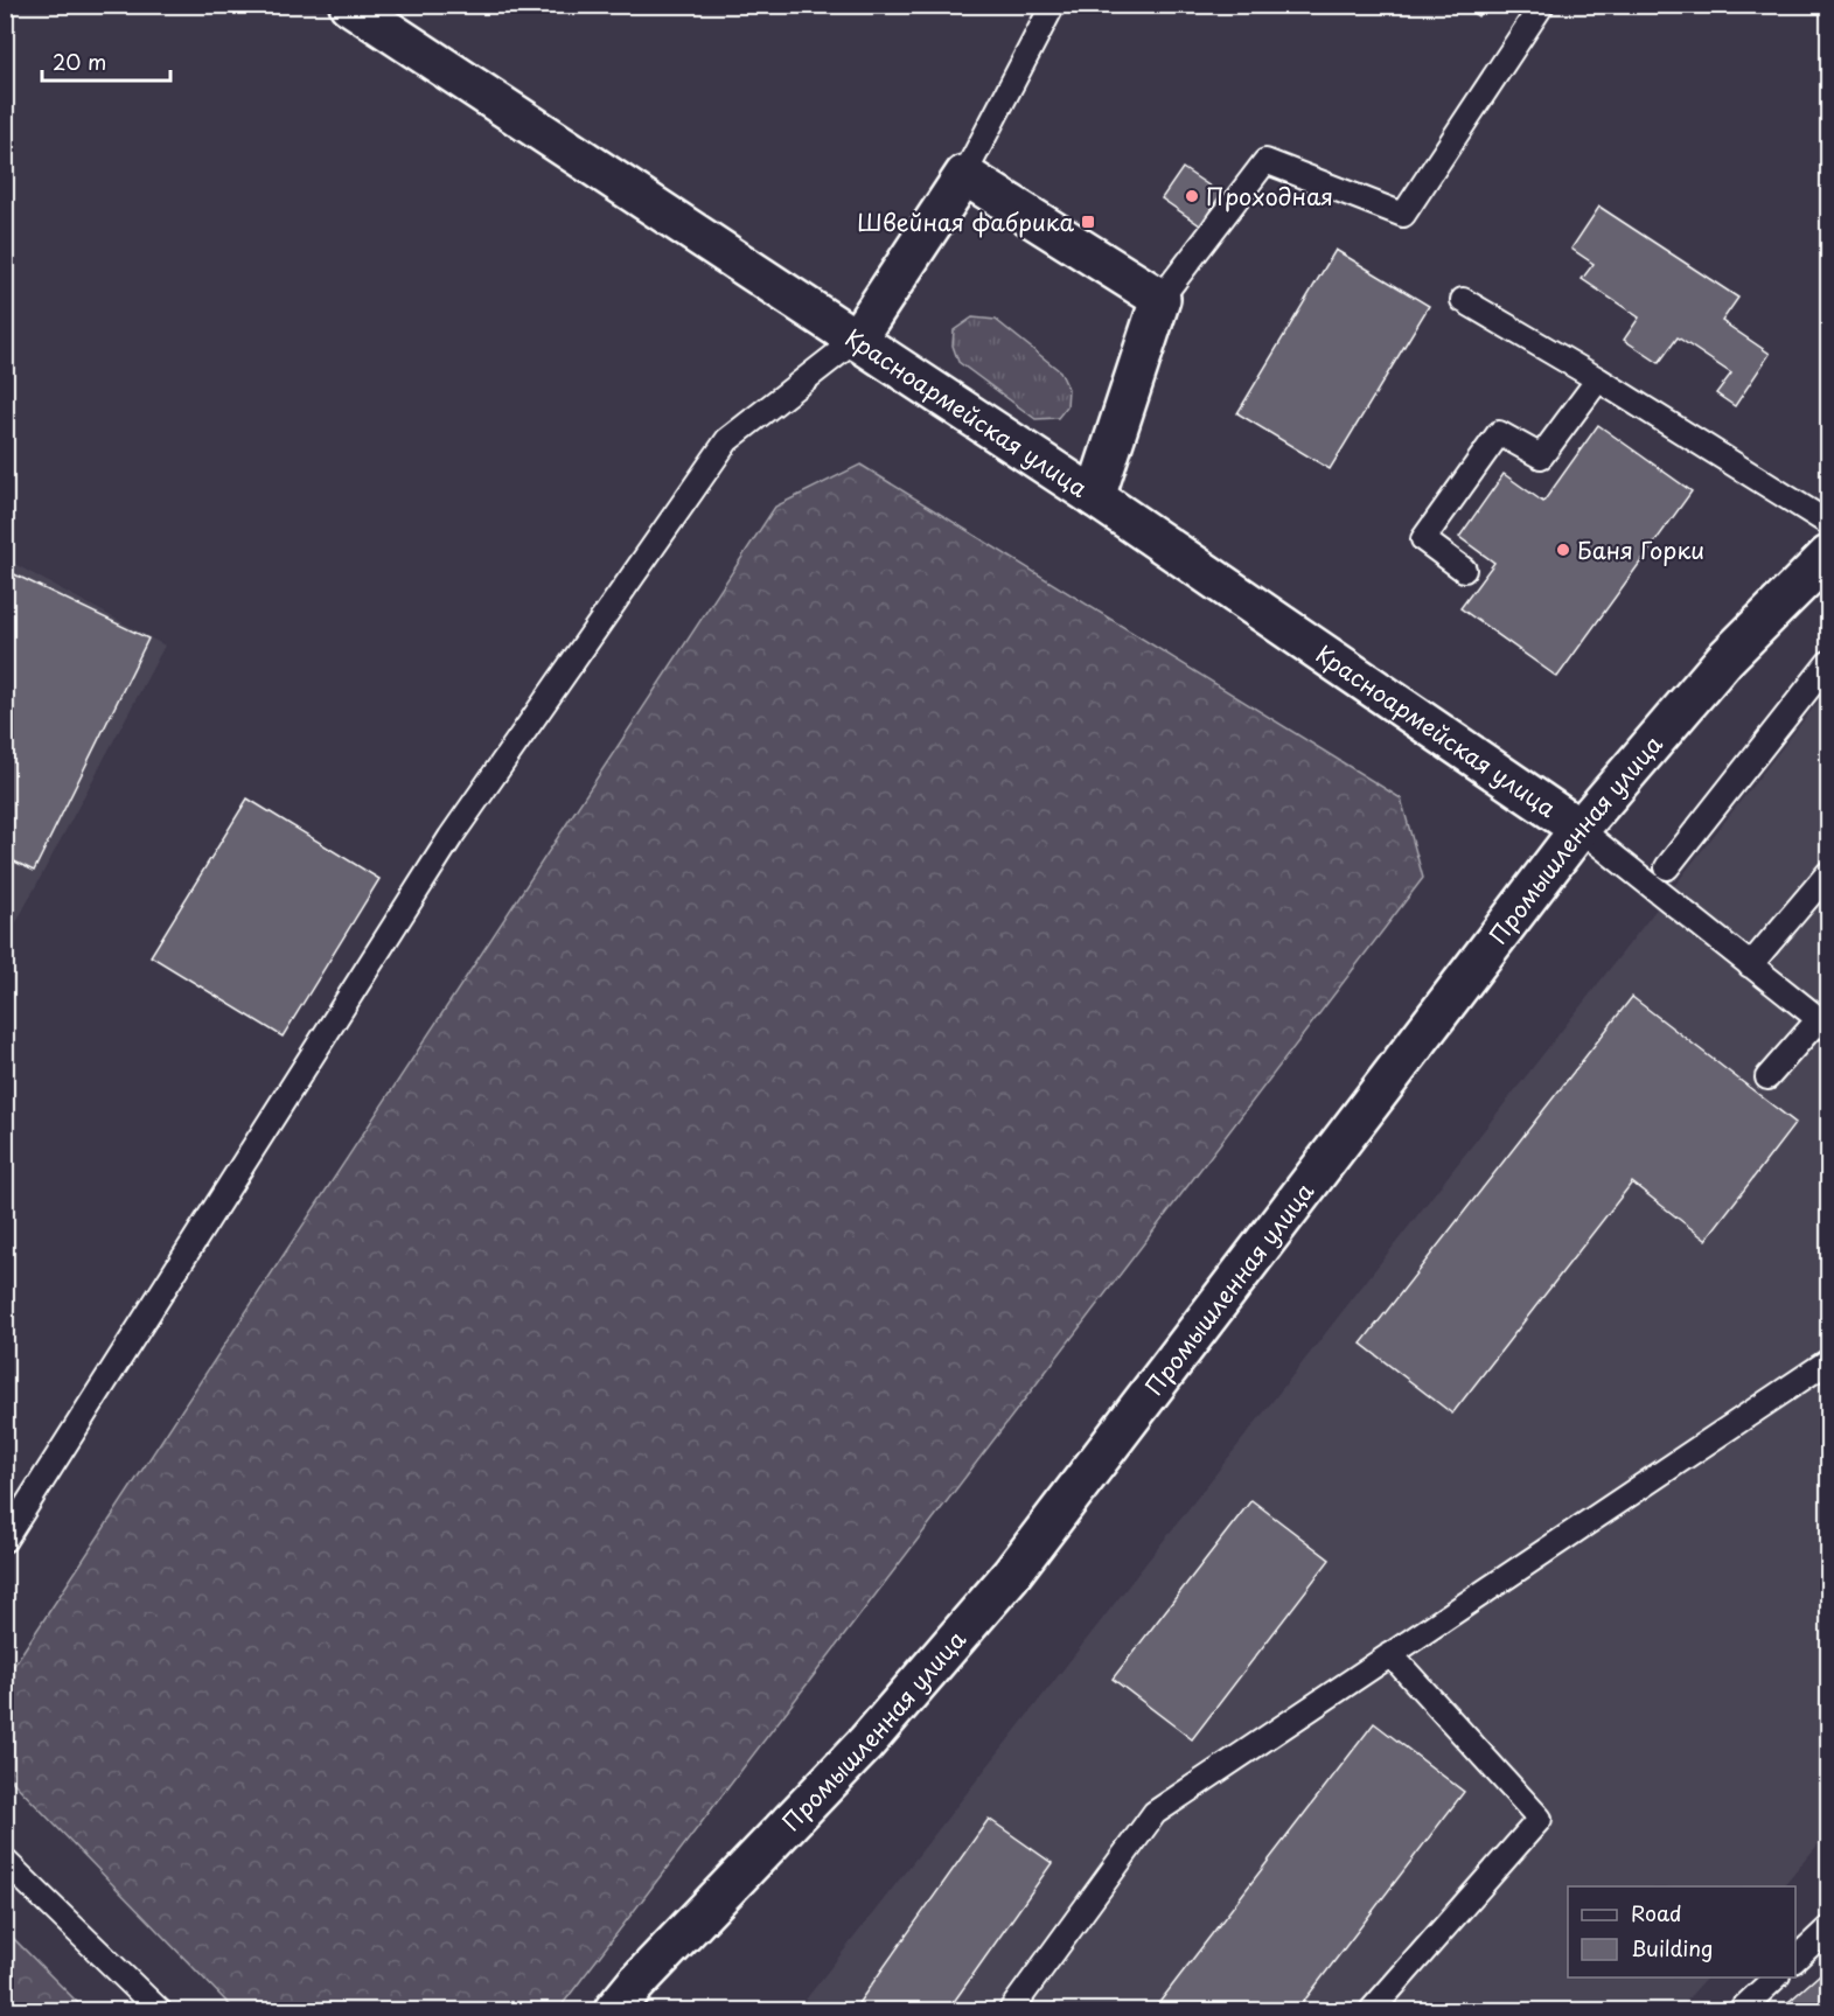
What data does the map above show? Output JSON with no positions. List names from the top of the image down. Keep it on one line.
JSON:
{"streets":{"street":["Красноармейская улица","Промышленная улица"]},"crossings":[["Красноармейская улица","Промышленная улица"]],"places":{"other":["Проходная","Баня Горки"],"transit":["Швейная фабрика"]},"legend":["Road","Building"],"scale_bar":"20 m"}
